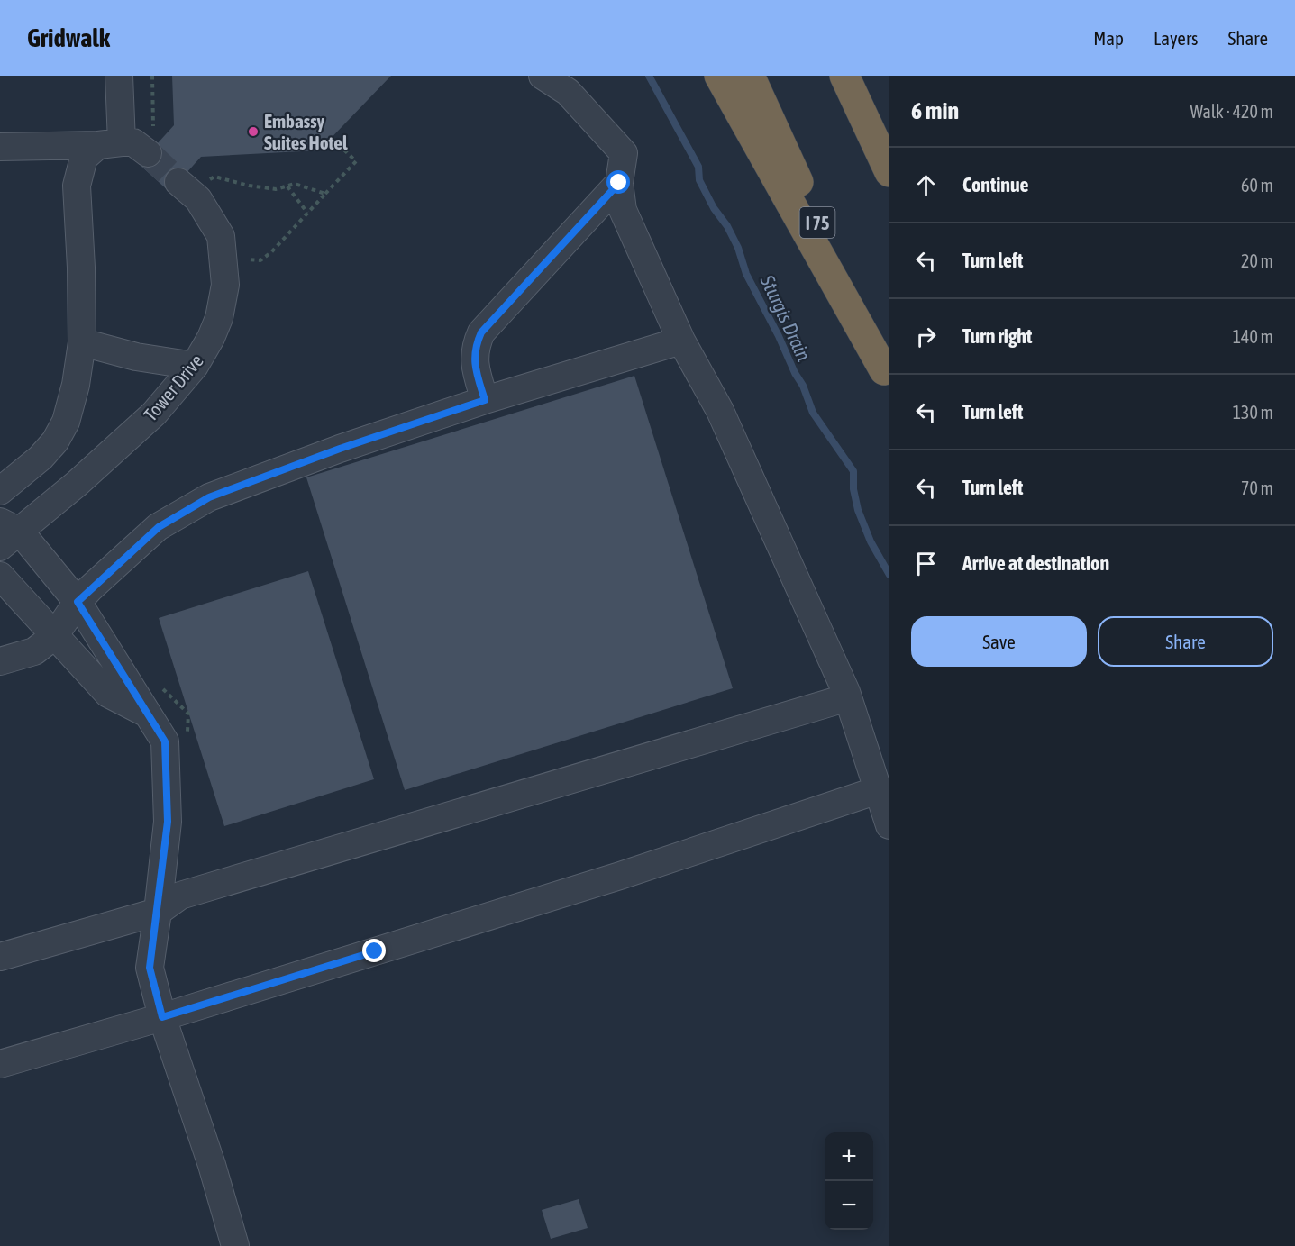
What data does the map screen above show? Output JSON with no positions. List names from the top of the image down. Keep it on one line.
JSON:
{"streets":{"highway":["I 75"],"lane":["Tower Drive"]},"water":["Sturgis Drain"],"places":["Embassy Suites Hotel"],"page":{"header":"Gridwalk","nav":["Map","Layers","Share"],"heading":["6 min","Walk · 420 m"],"list":[["Continue","60 m"],["Turn left","20 m"],["Turn right","140 m"],["Turn left","130 m"],["Turn left","70 m"],"Arrive at destination"],"buttons":["Save","Share"],"map_buttons":["+","−"]}}
